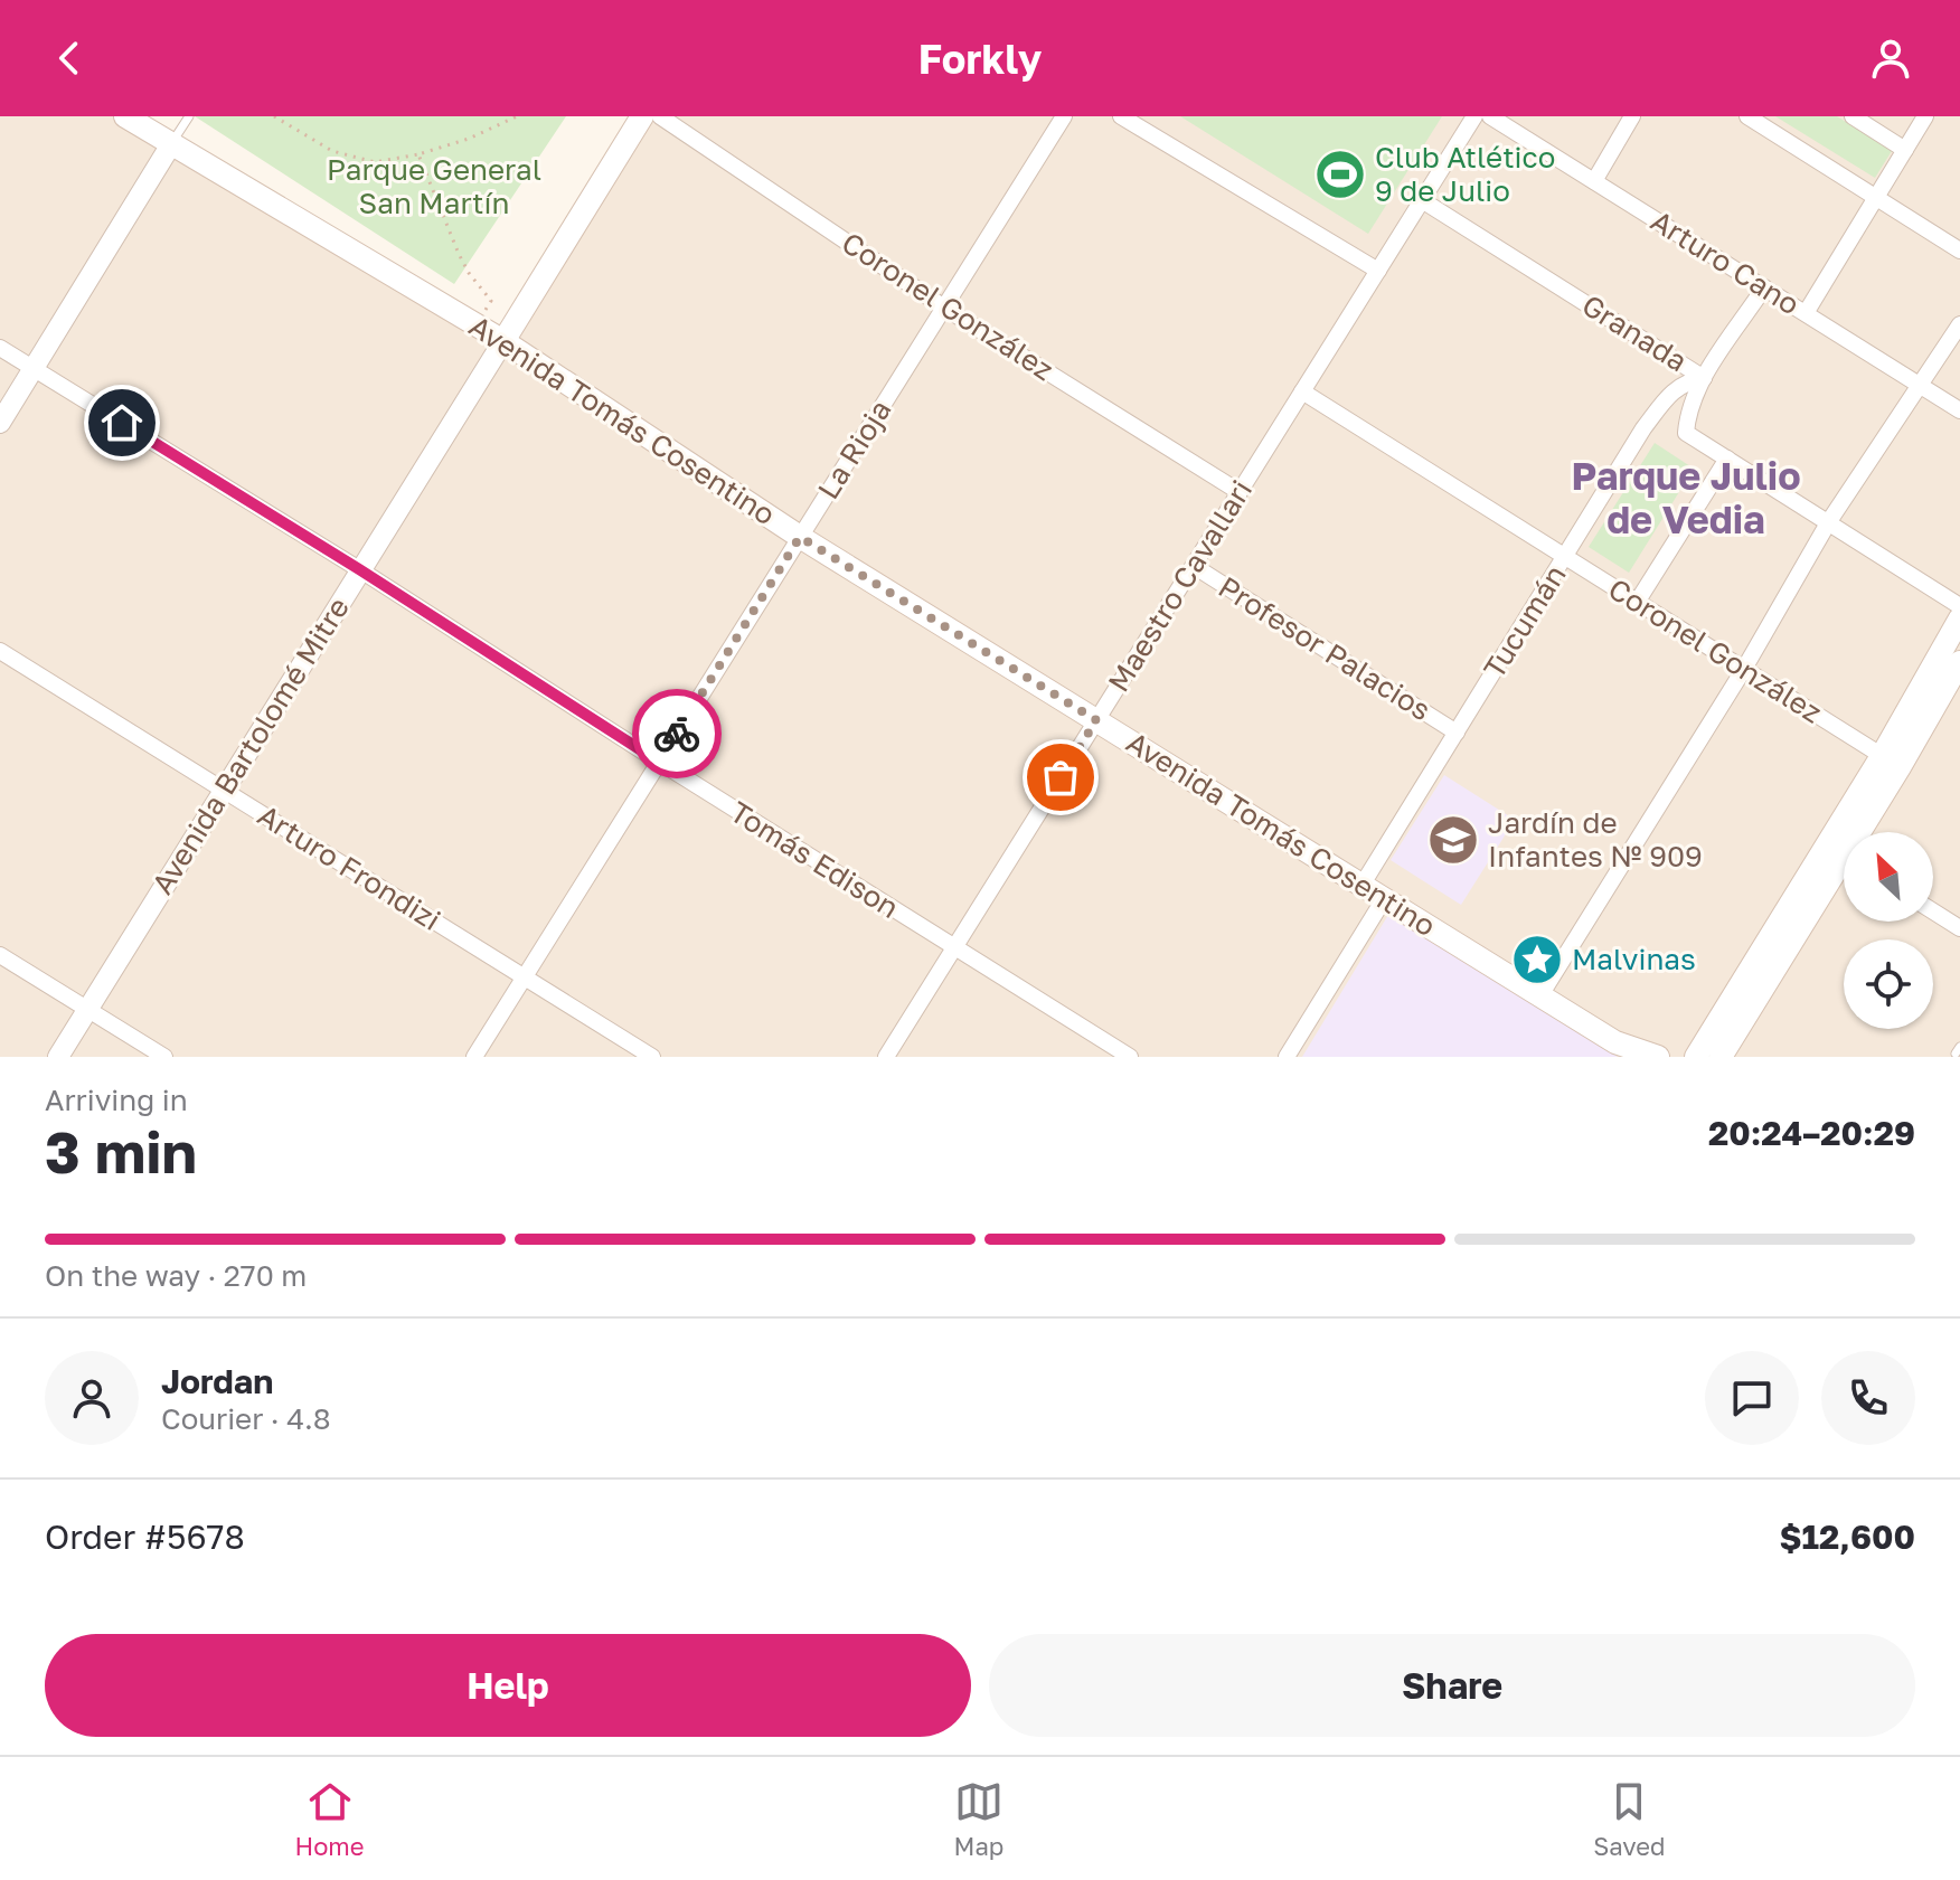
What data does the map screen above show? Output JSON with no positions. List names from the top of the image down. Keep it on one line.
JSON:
{"streets":{"main road":["Avenida Tomás Cosentino","Avenida Bartolomé Mitre"],"street":["Arturo Cano","Coronel González","Granada","La Rioja","Maestro Cavallari","Tucumán","Profesor Palacios","Tomás Edison","Arturo Frondizi"]},"crossings":[["Arturo Cano","Tucumán"],["Coronel González","La Rioja"],["Coronel González","Maestro Cavallari"],["Coronel González","Tucumán"],["Granada","Maestro Cavallari"],["Granada","Tucumán"],["Avenida Tomás Cosentino","La Rioja"],["Avenida Tomás Cosentino","Maestro Cavallari"],["Avenida Tomás Cosentino","Tucumán"],["Avenida Tomás Cosentino","Avenida Bartolomé Mitre"],["La Rioja","Tomás Edison"],["La Rioja","Arturo Frondizi"],["Maestro Cavallari","Profesor Palacios"],["Maestro Cavallari","Tomás Edison"],["Tucumán","Profesor Palacios"],["Avenida Bartolomé Mitre","Tomás Edison"],["Avenida Bartolomé Mitre","Arturo Frondizi"]],"districts":["Parque Julio de Vedia"],"parks":["Parque General San Martín"],"places":{"sports":["Club Atlético 9 de Julio"],"school or university":["Jardín de Infantes № 909"],"place":["Malvinas"]},"north":"top left","page":{"header":"Forkly","heading":["3 min","Arriving in","20:24–20:29"],"panel":["Jordan","Courier · 4.8","Order #5678","$12,600"],"bar":"On the way · 270 m","buttons":["Help","Share"],"tabs":["Home","Map","Saved"]}}
